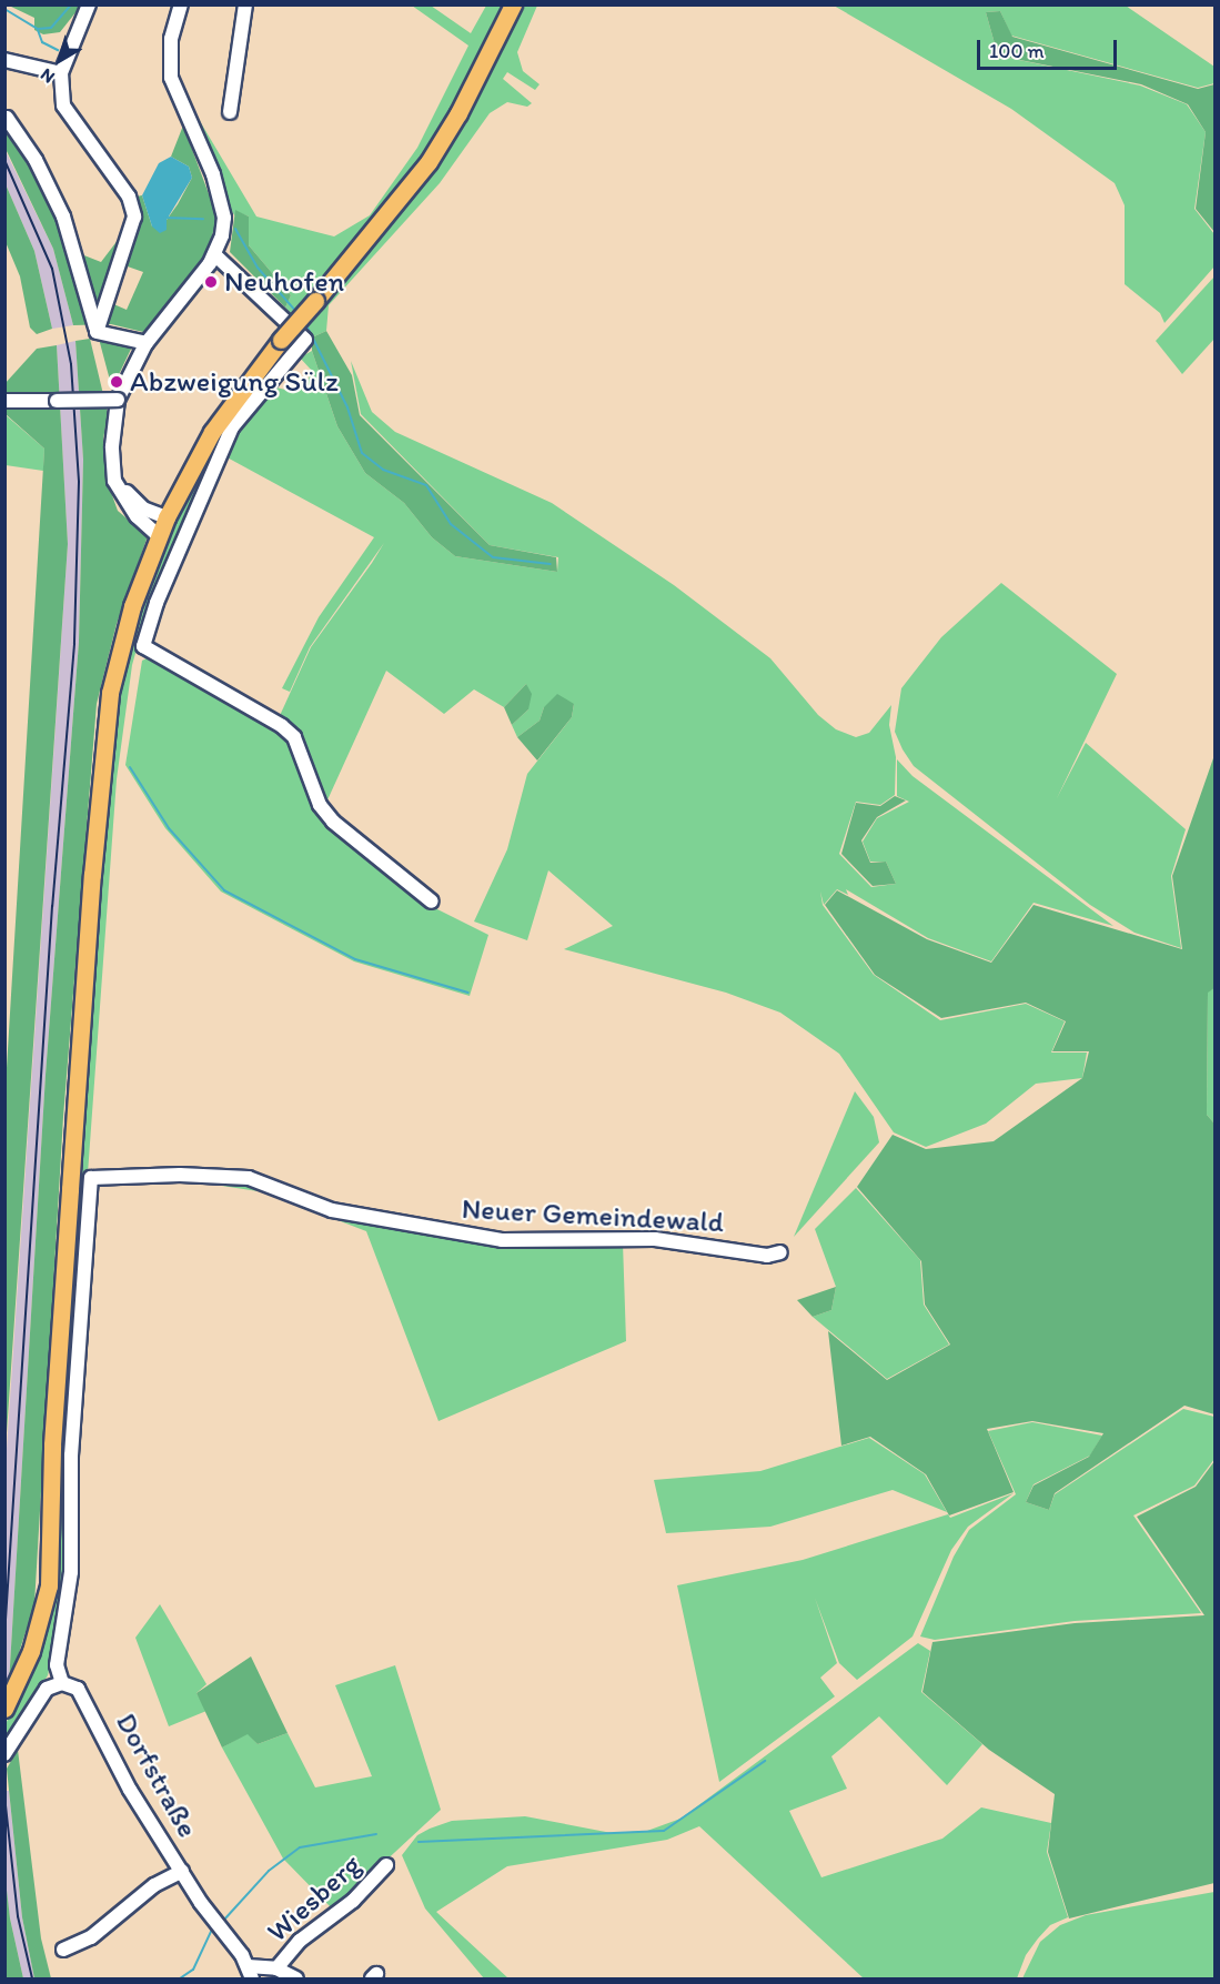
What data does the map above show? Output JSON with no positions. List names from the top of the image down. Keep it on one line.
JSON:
{"streets":{"street":["Neuer Gemeindewald","Dorfstraße","Wiesberg"]},"crossings":[["Neuer Gemeindewald","Dorfstraße"]],"places":["Neuhofen","Abzweigung Sülz"],"scale_bar":"100 m","north":"bottom left"}
